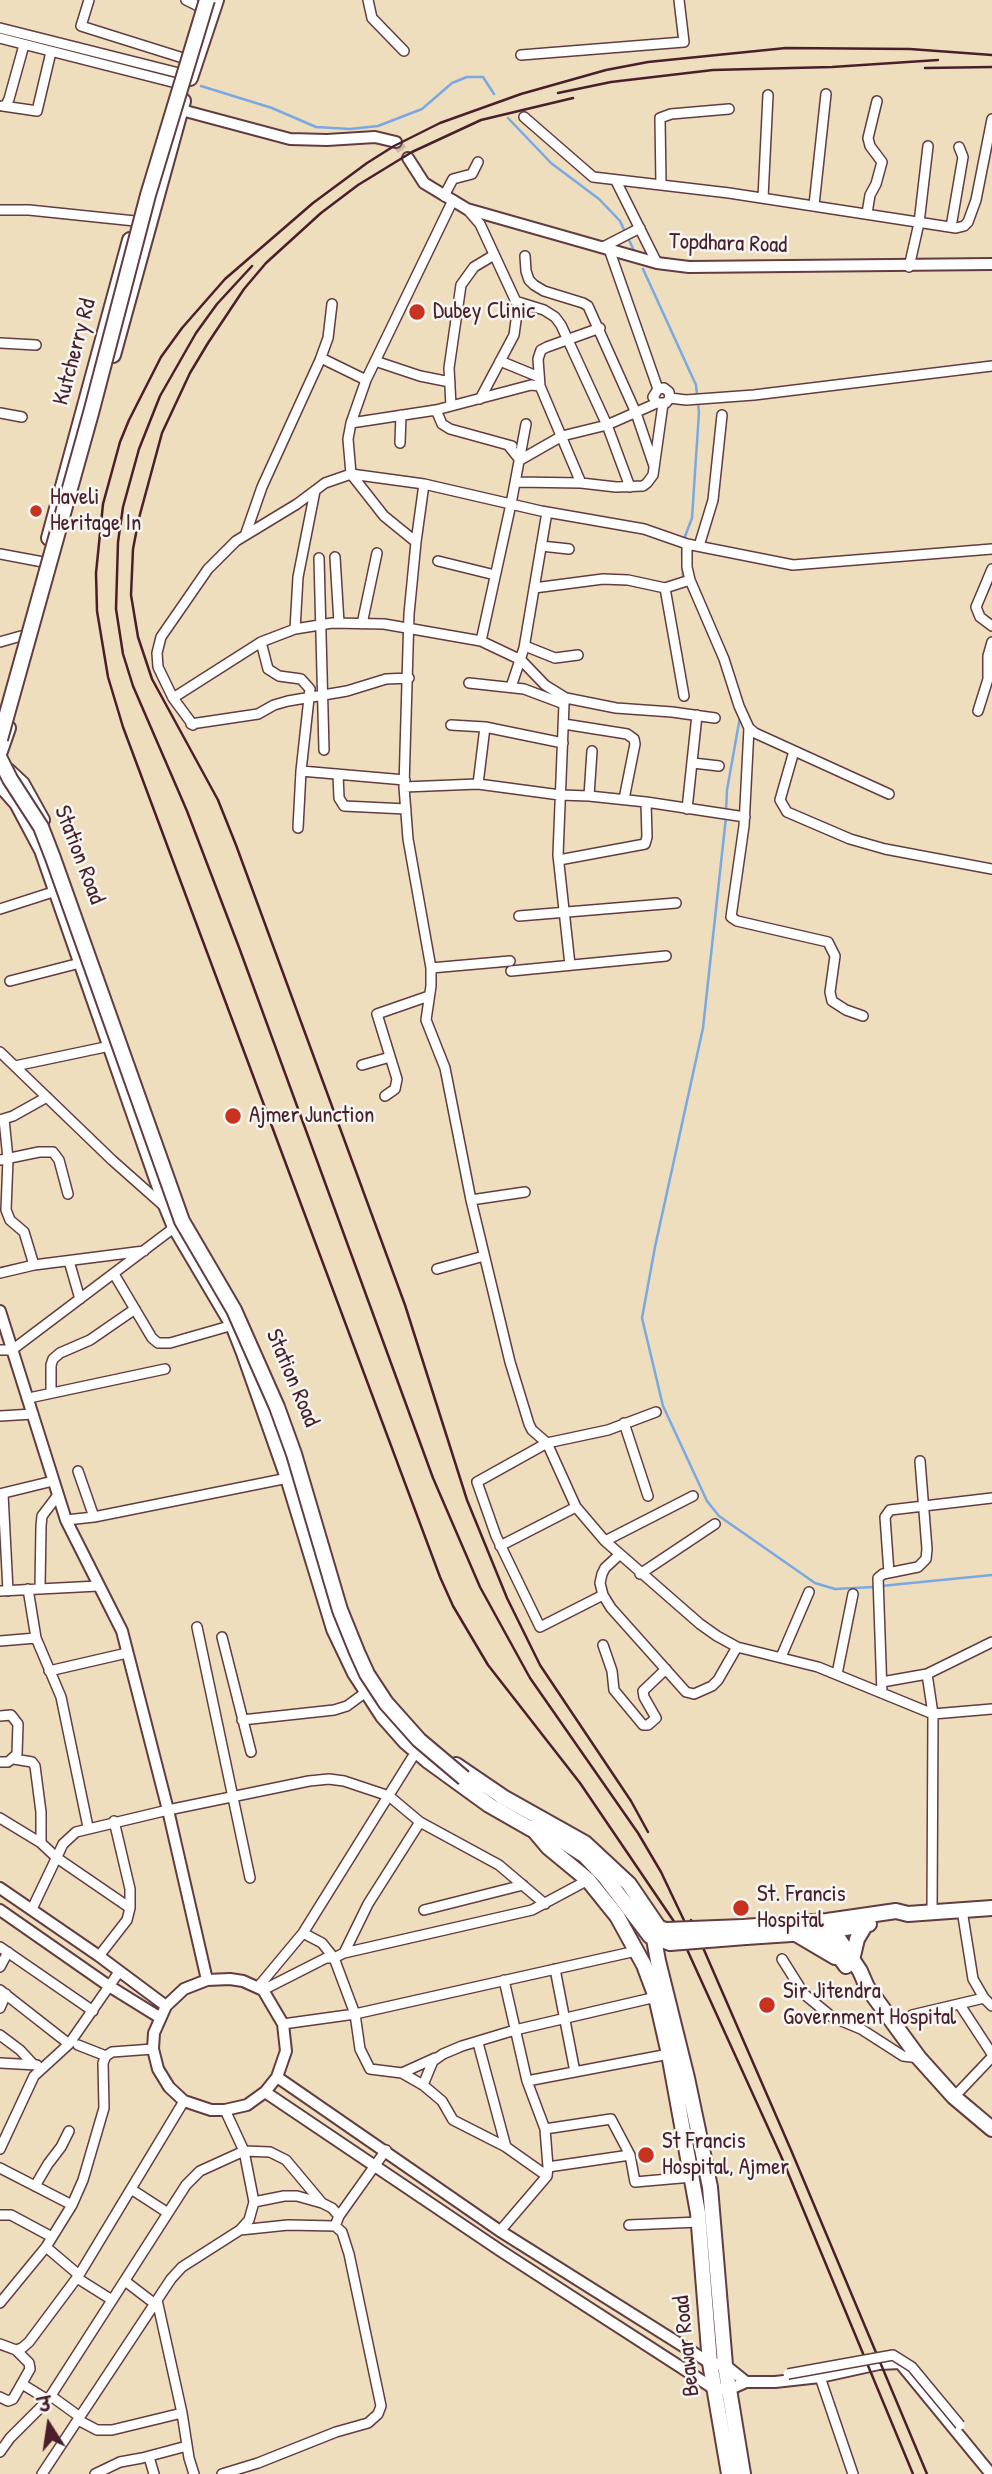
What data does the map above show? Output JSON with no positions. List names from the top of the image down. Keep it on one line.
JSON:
{"streets":{"main road":["Kutcherry Rd","Station Road","Beawar Road"],"street":["Topdhara Road"]},"crossings":[["Station Road","Beawar Road"]],"places":["Dubey Clinic","Haveli Heritage In","Ajmer Junction","St. Francis Hospital","Sir Jitendra Government Hospital","St Francis Hospital, Ajmer"],"north":"top"}
